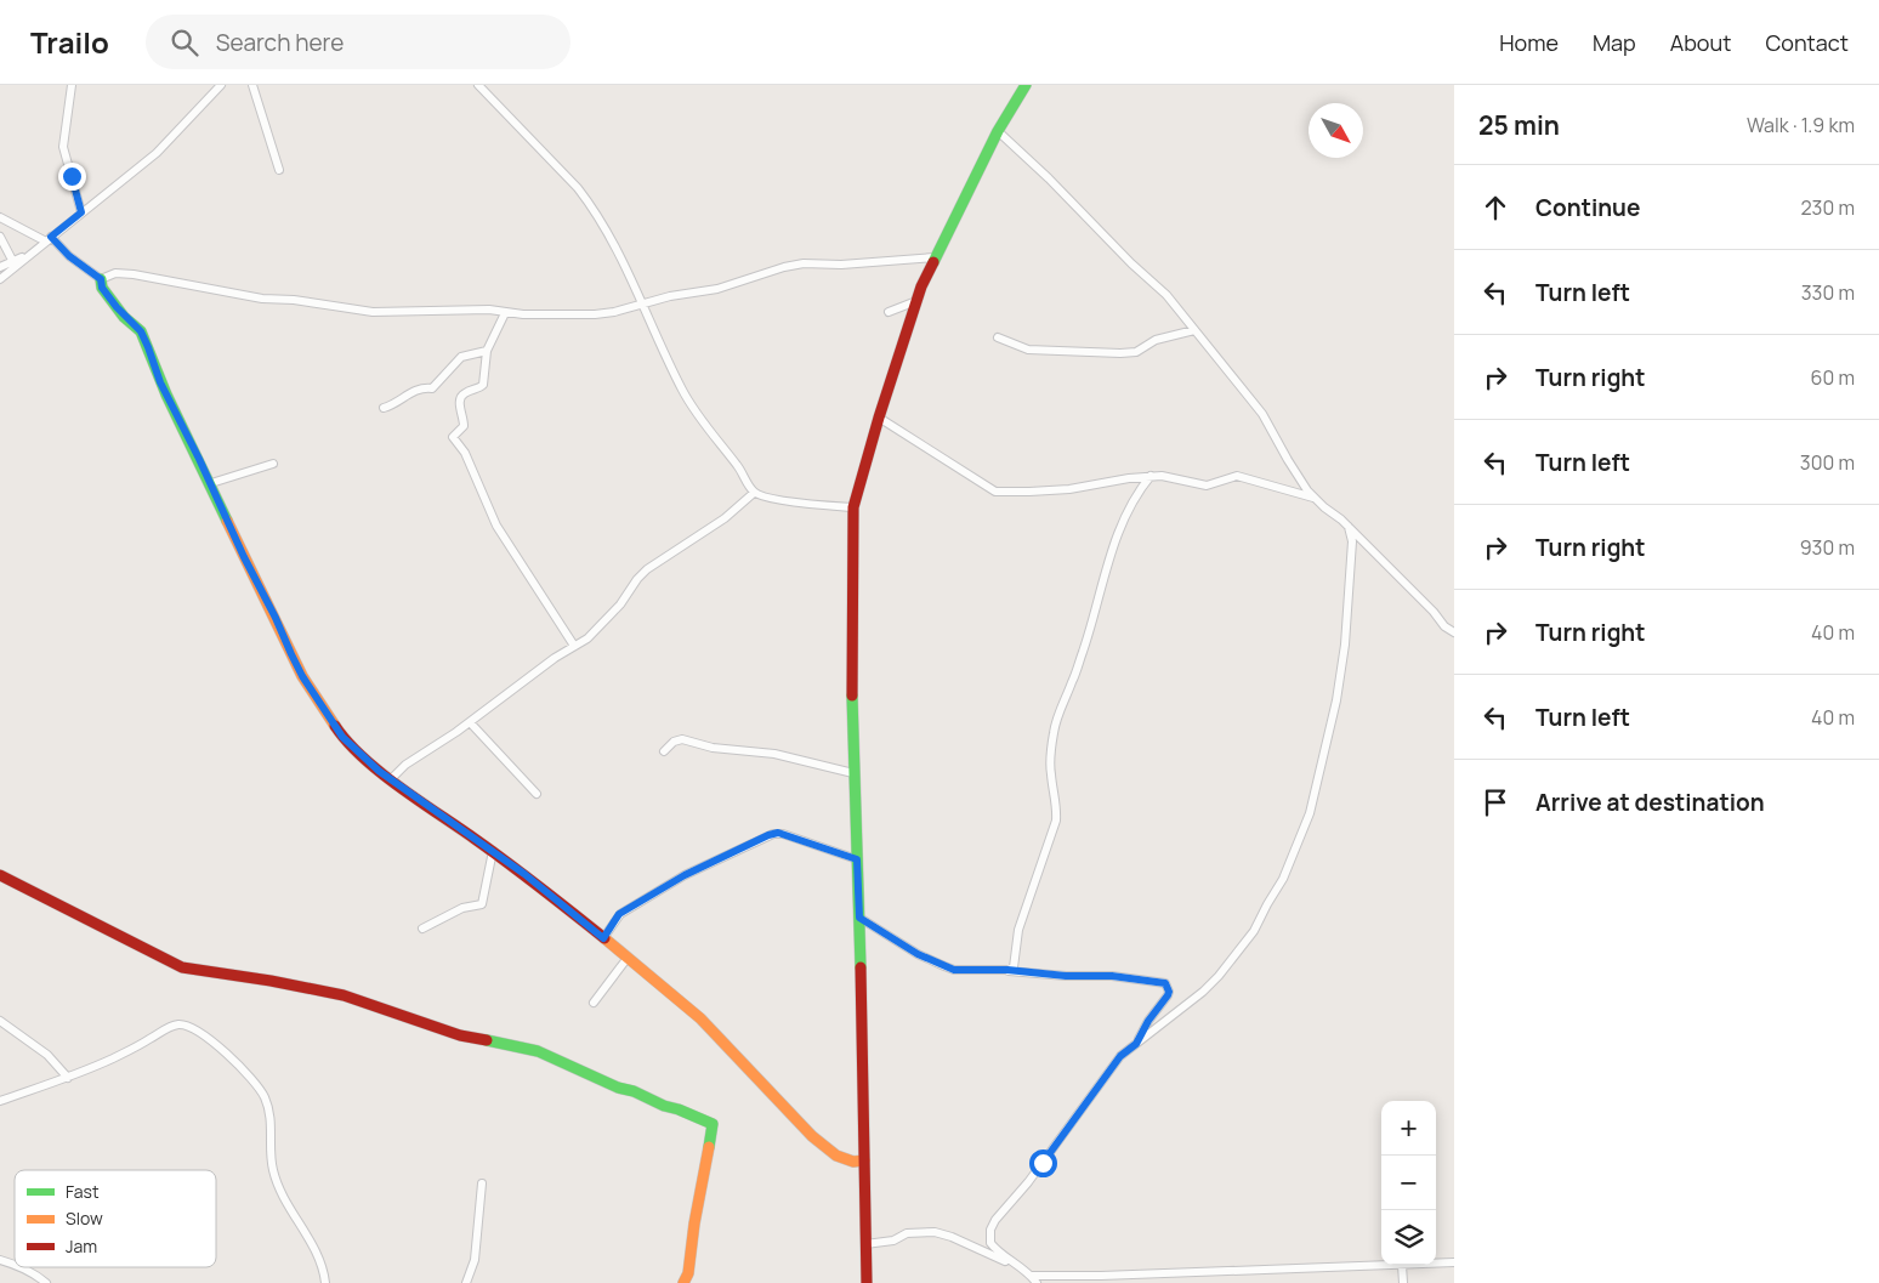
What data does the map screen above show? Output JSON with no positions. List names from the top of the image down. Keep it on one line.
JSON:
{"legend":["Fast","Slow","Jam"],"north":"bottom right","page":{"header":"Trailo","search":"Search here","nav":["Home","Map","About","Contact"],"heading":["25 min","Walk · 1.9 km"],"list":[["Continue","230 m"],["Turn left","330 m"],["Turn right","60 m"],["Turn left","300 m"],["Turn right","930 m"],["Turn right","40 m"],["Turn left","40 m"],"Arrive at destination"],"map_buttons":["+","−"]}}
